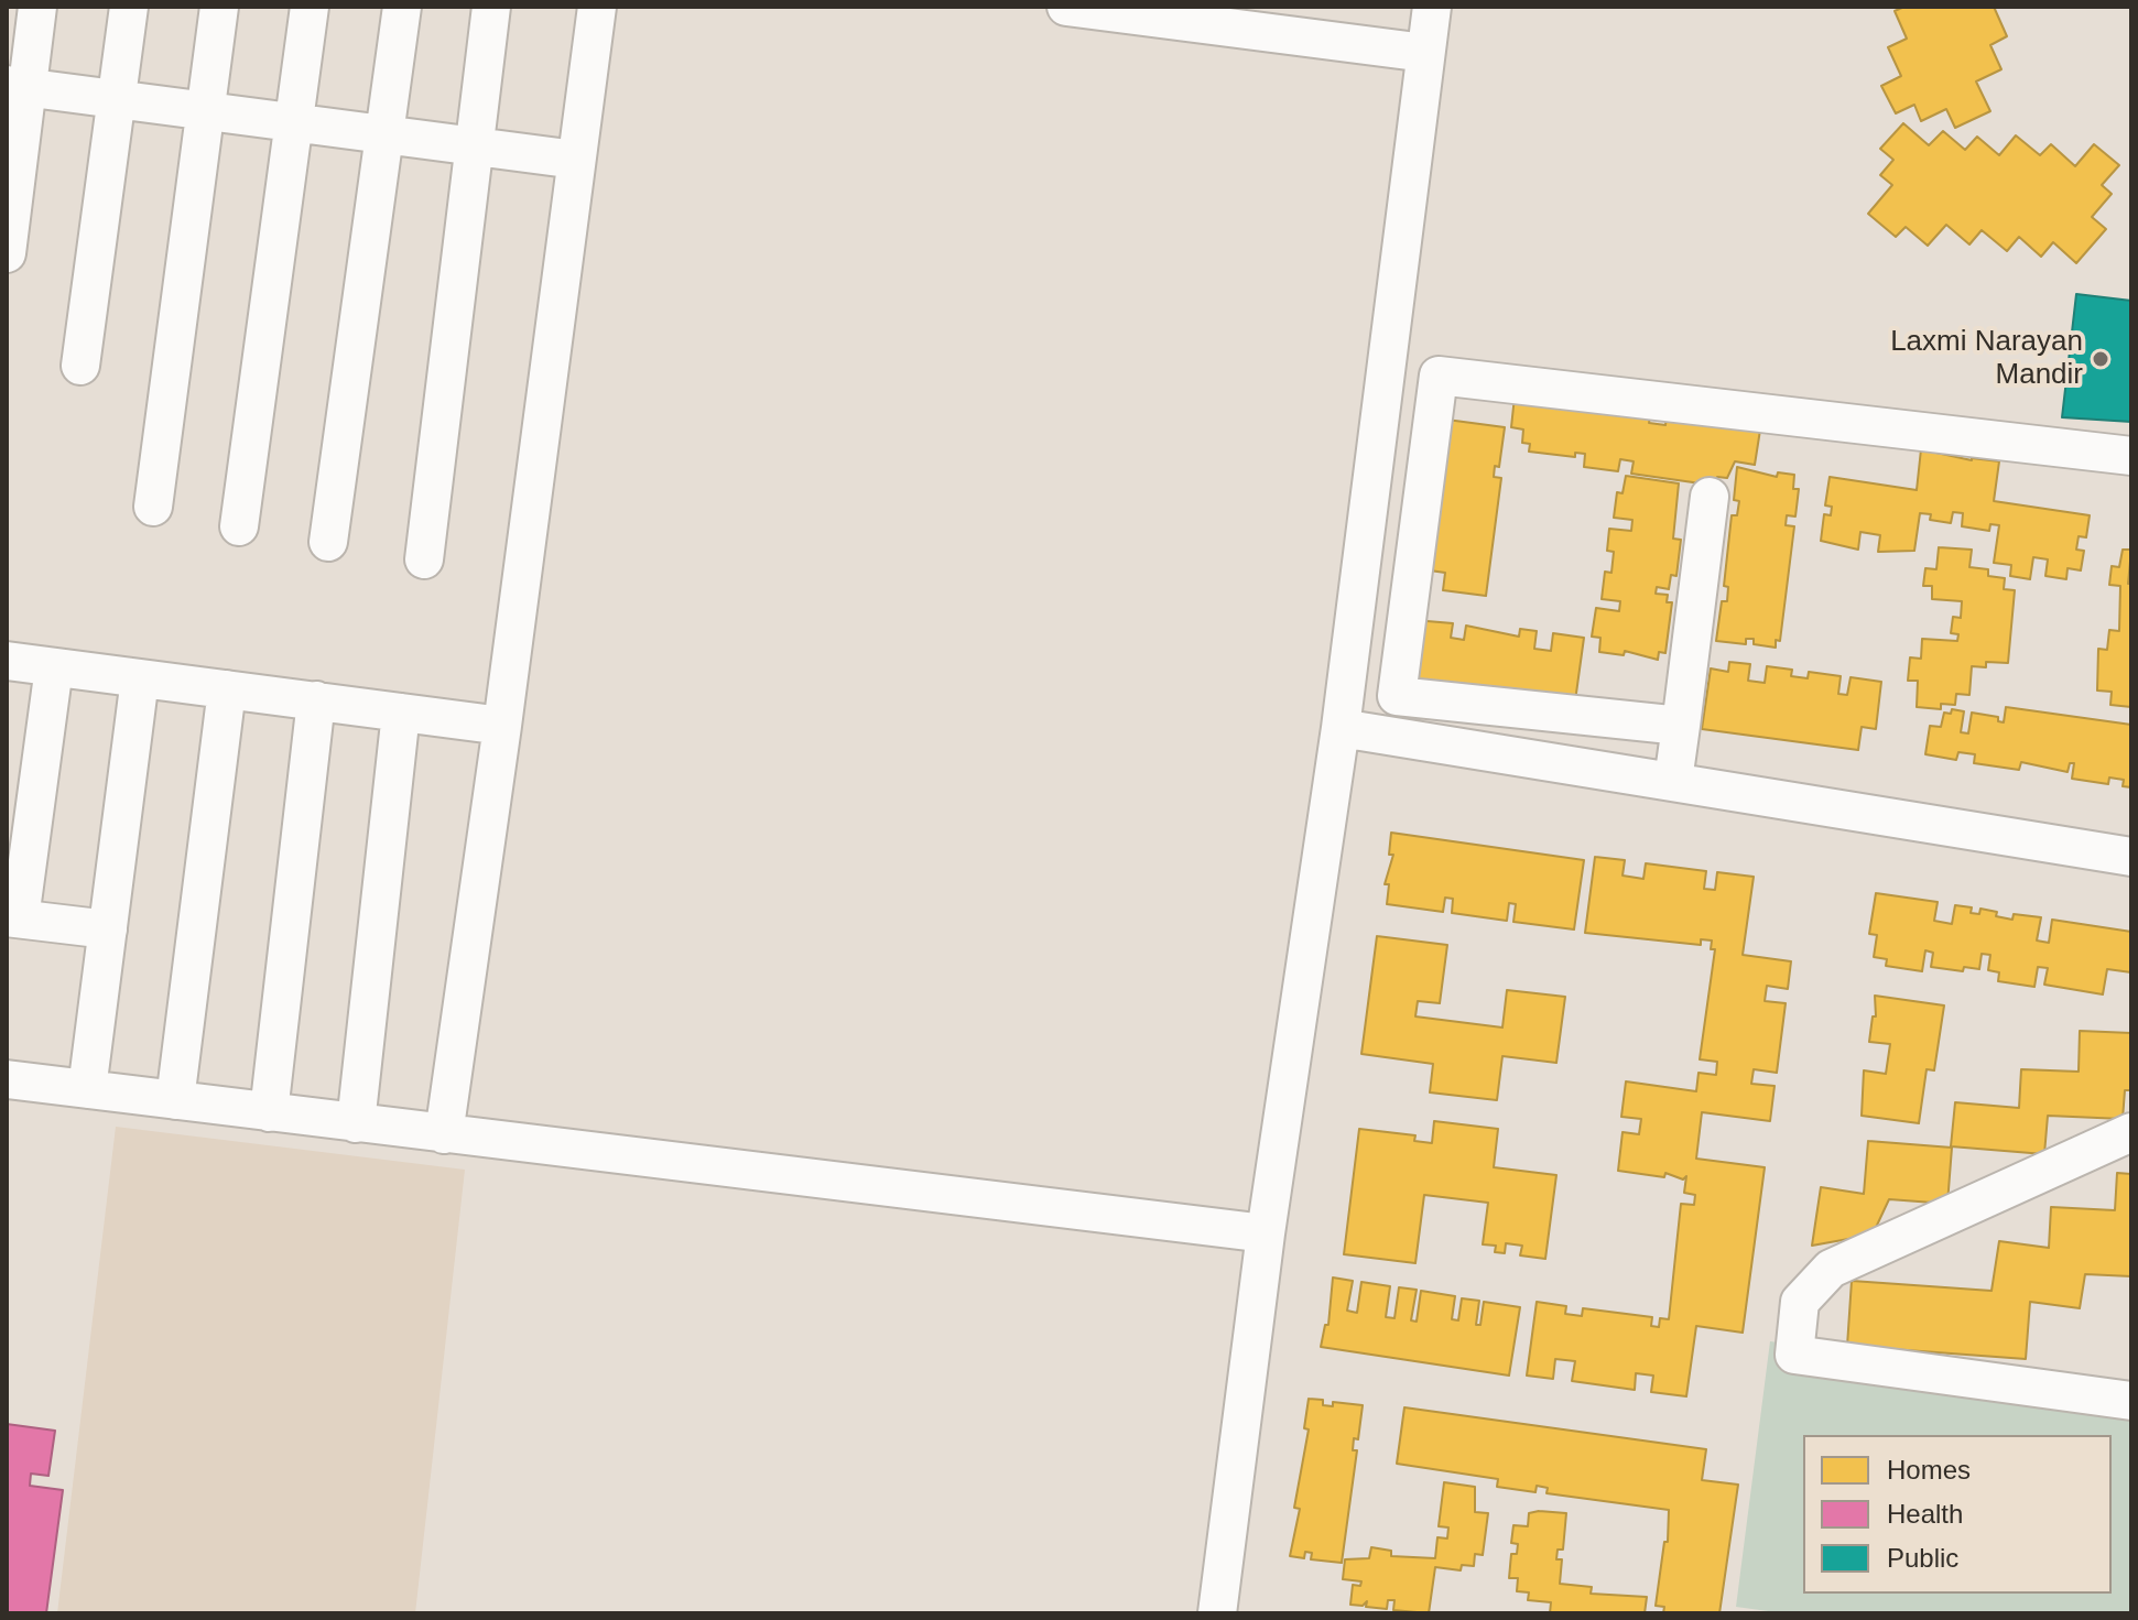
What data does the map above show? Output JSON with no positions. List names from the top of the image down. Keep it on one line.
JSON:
{"places":["Laxmi Narayan Mandir"],"legend":["Homes","Health","Public"]}
